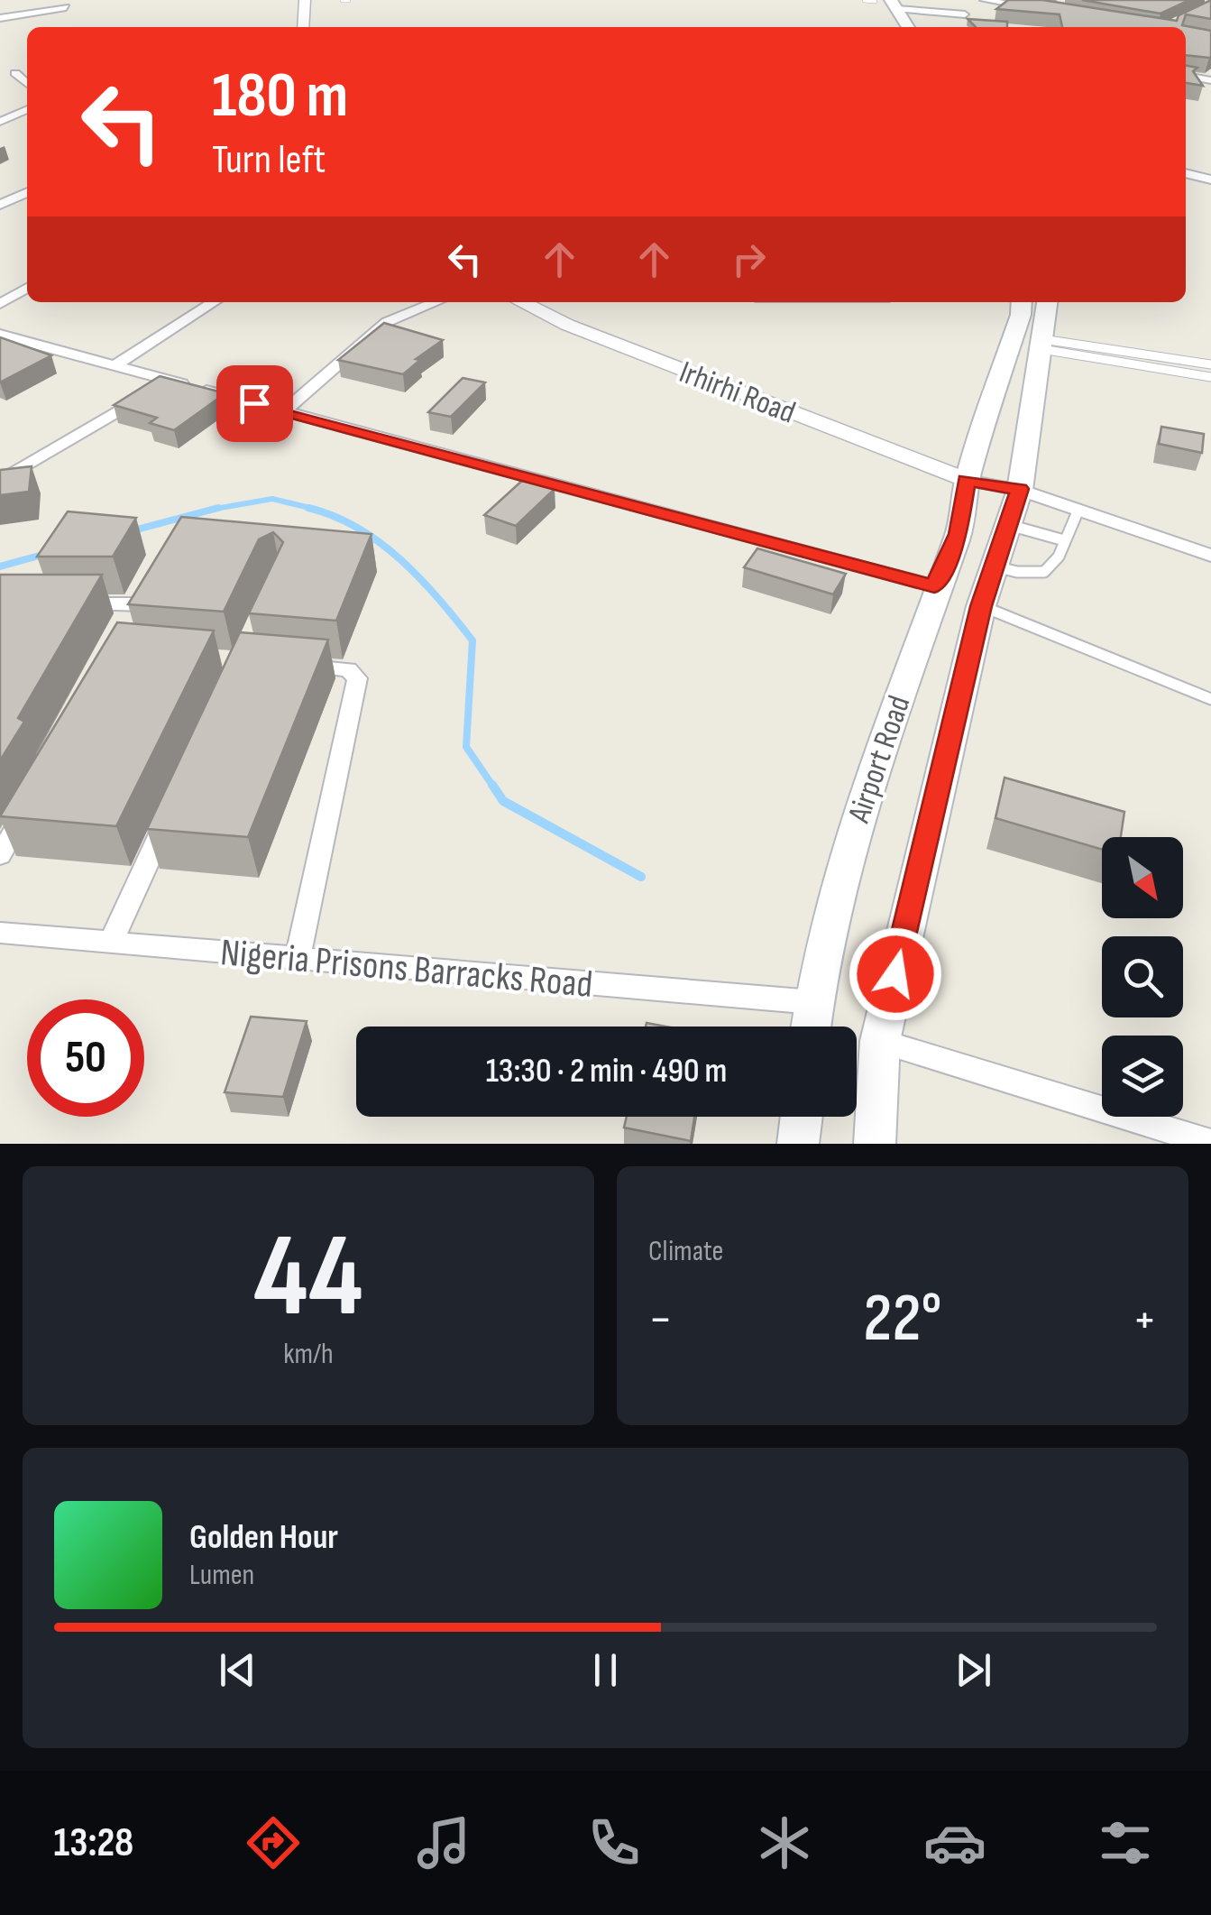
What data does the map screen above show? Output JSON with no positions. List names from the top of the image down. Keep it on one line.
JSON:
{"streets":{"main road":["Airport Road"],"street":["Irhirhi Road","Nigeria Prisons Barracks Road"]},"crossings":[["Irhirhi Road","Airport Road"],["Airport Road","Nigeria Prisons Barracks Road"]],"north":"bottom right","page":{"turn":["180 m","Turn left"],"limit":"50","trip":"13:30 · 2 min · 490 m","tile":[["44","km/h"],"Climate"],"heat":["−","22°","+"],"song":["Golden Hour","Lumen"],"tabs":"13:28"}}
